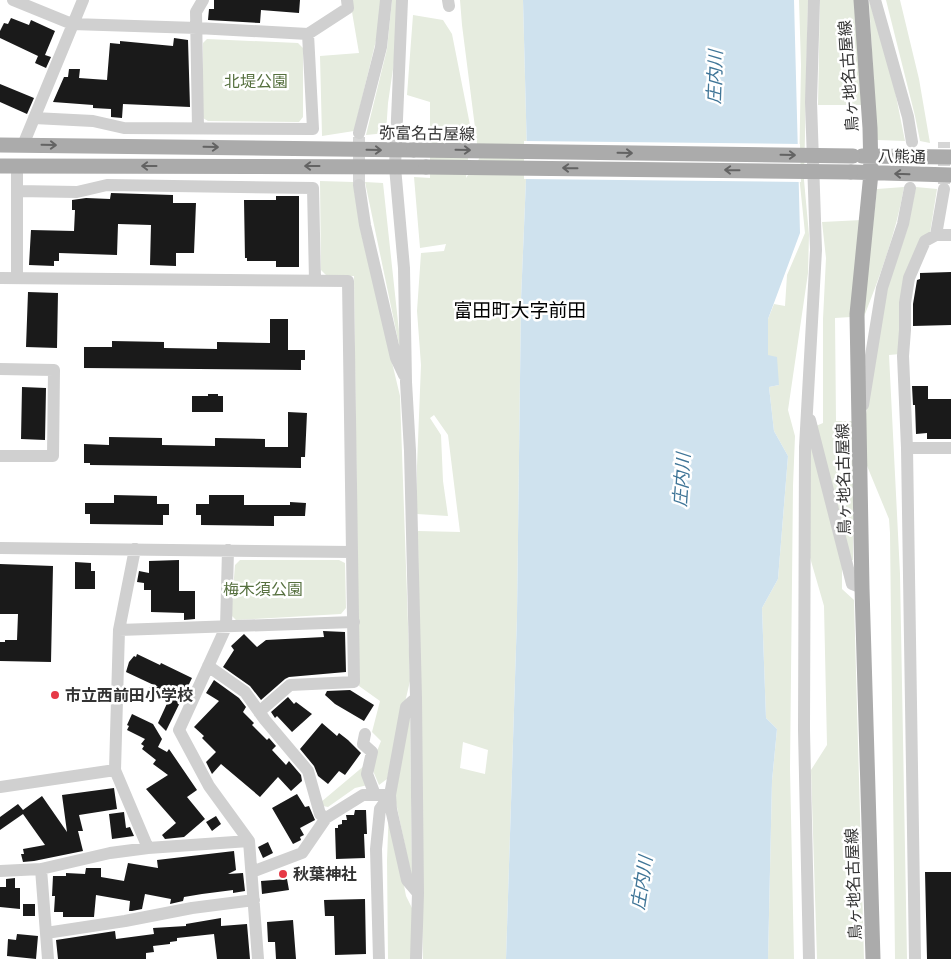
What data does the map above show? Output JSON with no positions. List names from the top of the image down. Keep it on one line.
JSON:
{"streets":{"main road":["鳥ヶ地名古屋線","弥富名古屋線","八熊通"]},"crossings":[["鳥ヶ地名古屋線","八熊通"],["弥富名古屋線","八熊通"]],"districts":["富田町大字前田"],"water":["庄内川"],"parks":["北堤公園","梅木須公園"],"places":["市立西前田小学校","秋葉神社"]}
